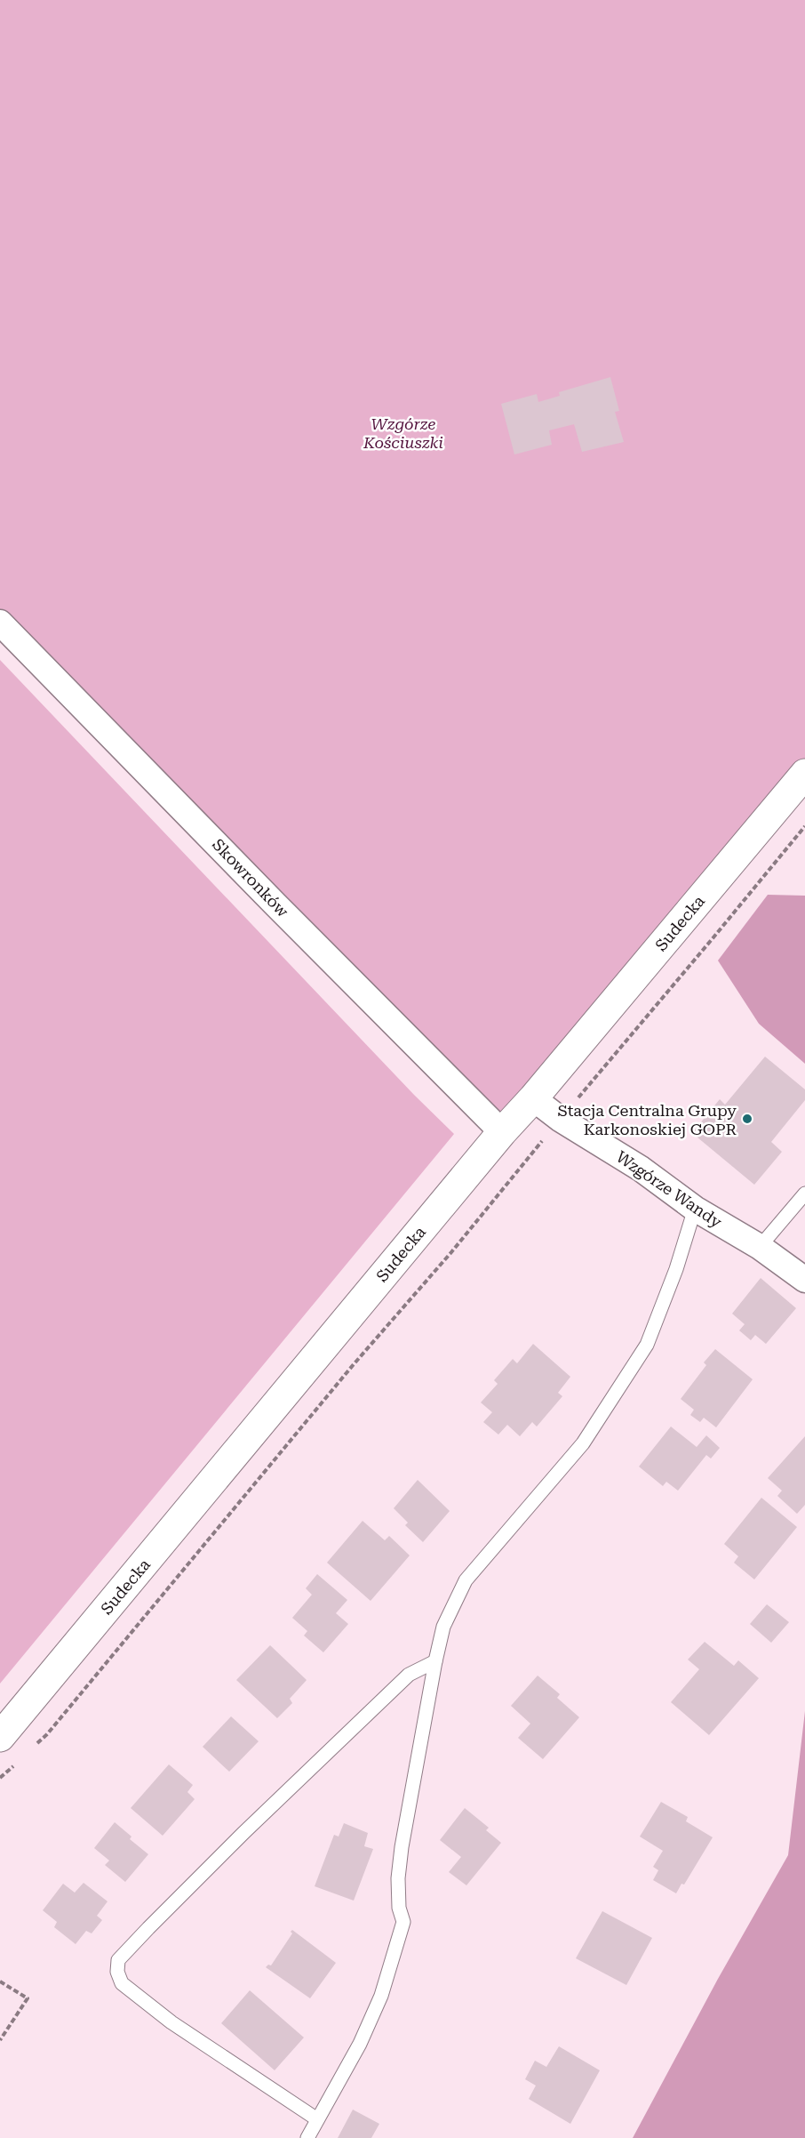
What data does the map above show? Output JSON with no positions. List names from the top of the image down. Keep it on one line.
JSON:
{"streets":{"street":["Skowronków","Sudecka","Wzgórze Wandy"]},"crossings":[["Skowronków","Sudecka"],["Sudecka","Wzgórze Wandy"]],"parks":["Wzgórze Kościuszki"],"places":["Stacja Centralna Grupy Karkonoskiej GOPR"]}
